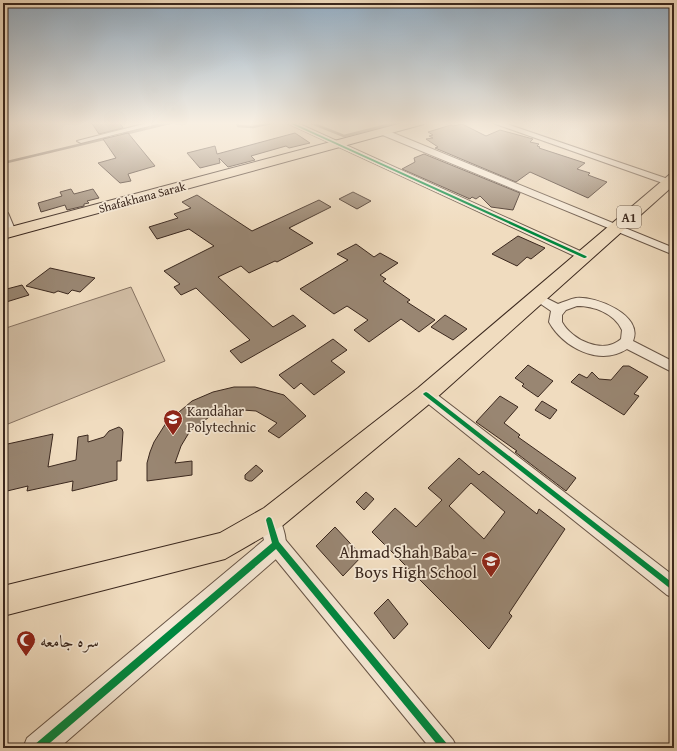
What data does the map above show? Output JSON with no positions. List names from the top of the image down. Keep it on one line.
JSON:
{"streets":{"main road":["Shafakhana Sarak","A1"]},"places":{"school or university":["Kandahar Polytechnic","Ahmad Shah Baba - Boys High School"],"mosque":["سره جامعه"]}}
